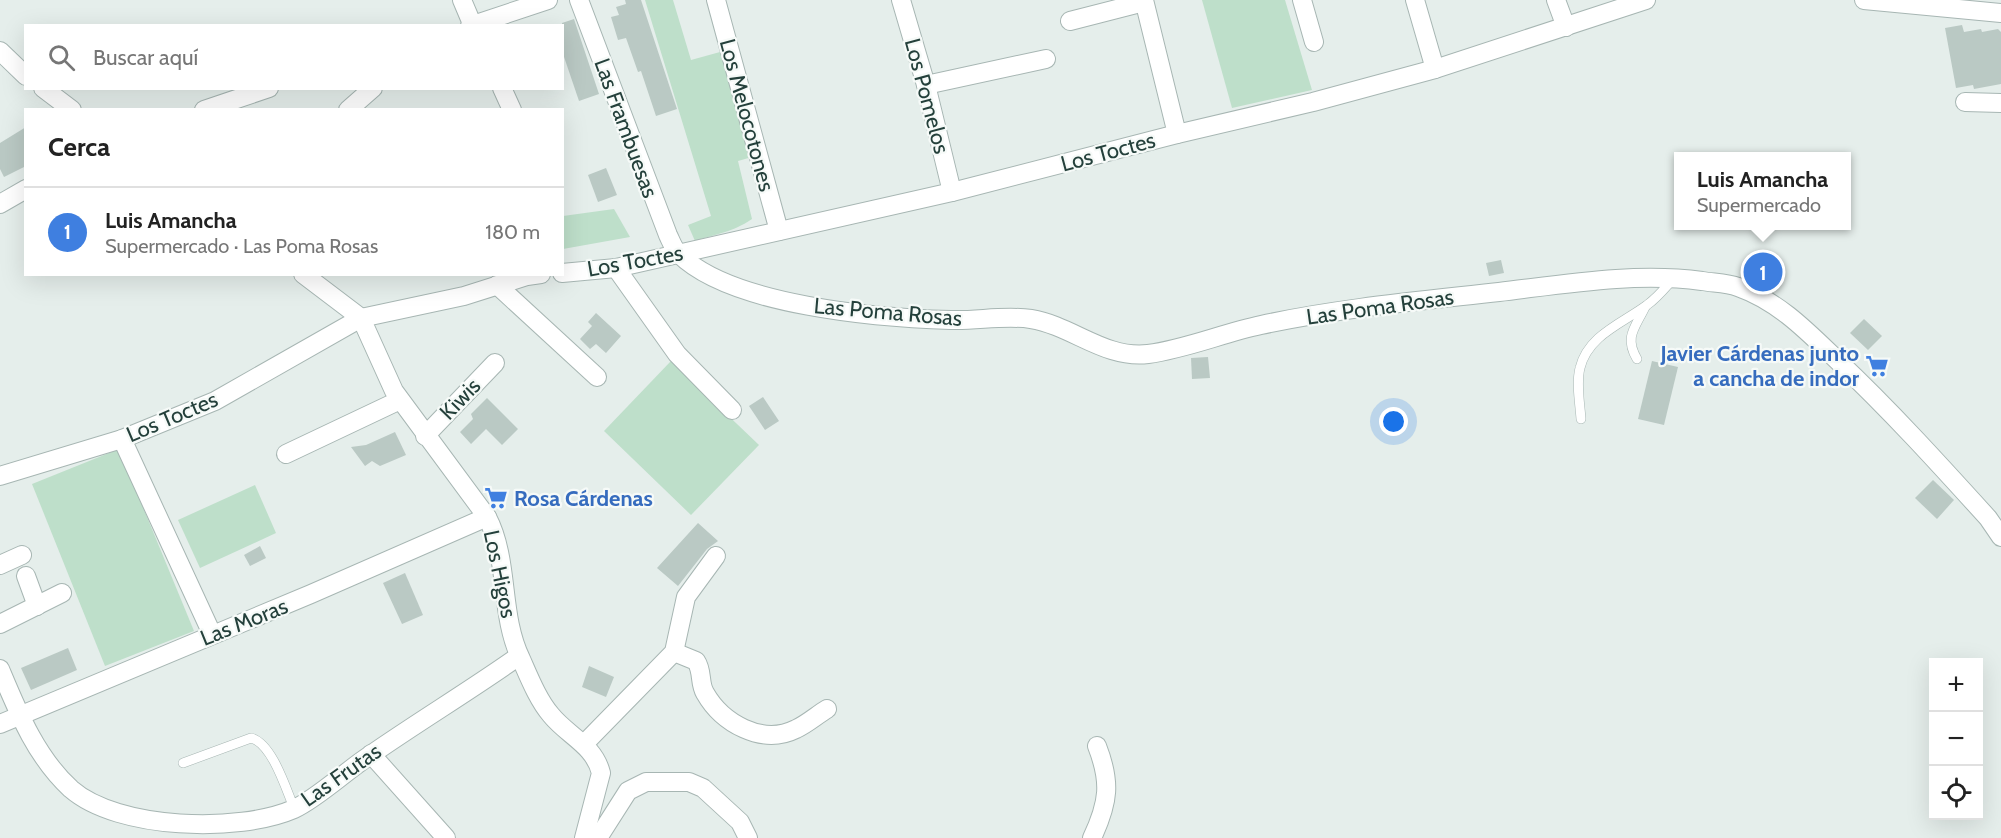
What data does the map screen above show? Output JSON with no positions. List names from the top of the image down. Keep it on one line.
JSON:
{"streets":{"street":["Los Pomelos","Los Melocotones","Las Frambuesas","Los Toctes","Las Poma Rosas","Kiwis","Los Higos","Las Moras","Las Frutas"]},"crossings":[["Los Pomelos","Los Toctes"],["Los Melocotones","Los Toctes"],["Las Frambuesas","Los Toctes"],["Las Frambuesas","Las Poma Rosas"],["Los Toctes","Las Poma Rosas"],["Los Toctes","Los Higos"],["Kiwis","Los Higos"],["Los Higos","Las Moras"],["Los Higos","Las Frutas"],["Las Moras","Las Frutas"]],"places":{"supermarket":["Javier Cárdenas junto a cancha de indor","Rosa Cárdenas"]},"page":{"search":"Buscar aquí","heading":"Cerca","popup":["Luis Amancha","Supermercado"],"list":[{"mark":"1","name":"Luis Amancha","note":"Supermercado · Las Poma Rosas","value":"180 m"}],"pins":"1","map_buttons":["+","−"]}}
